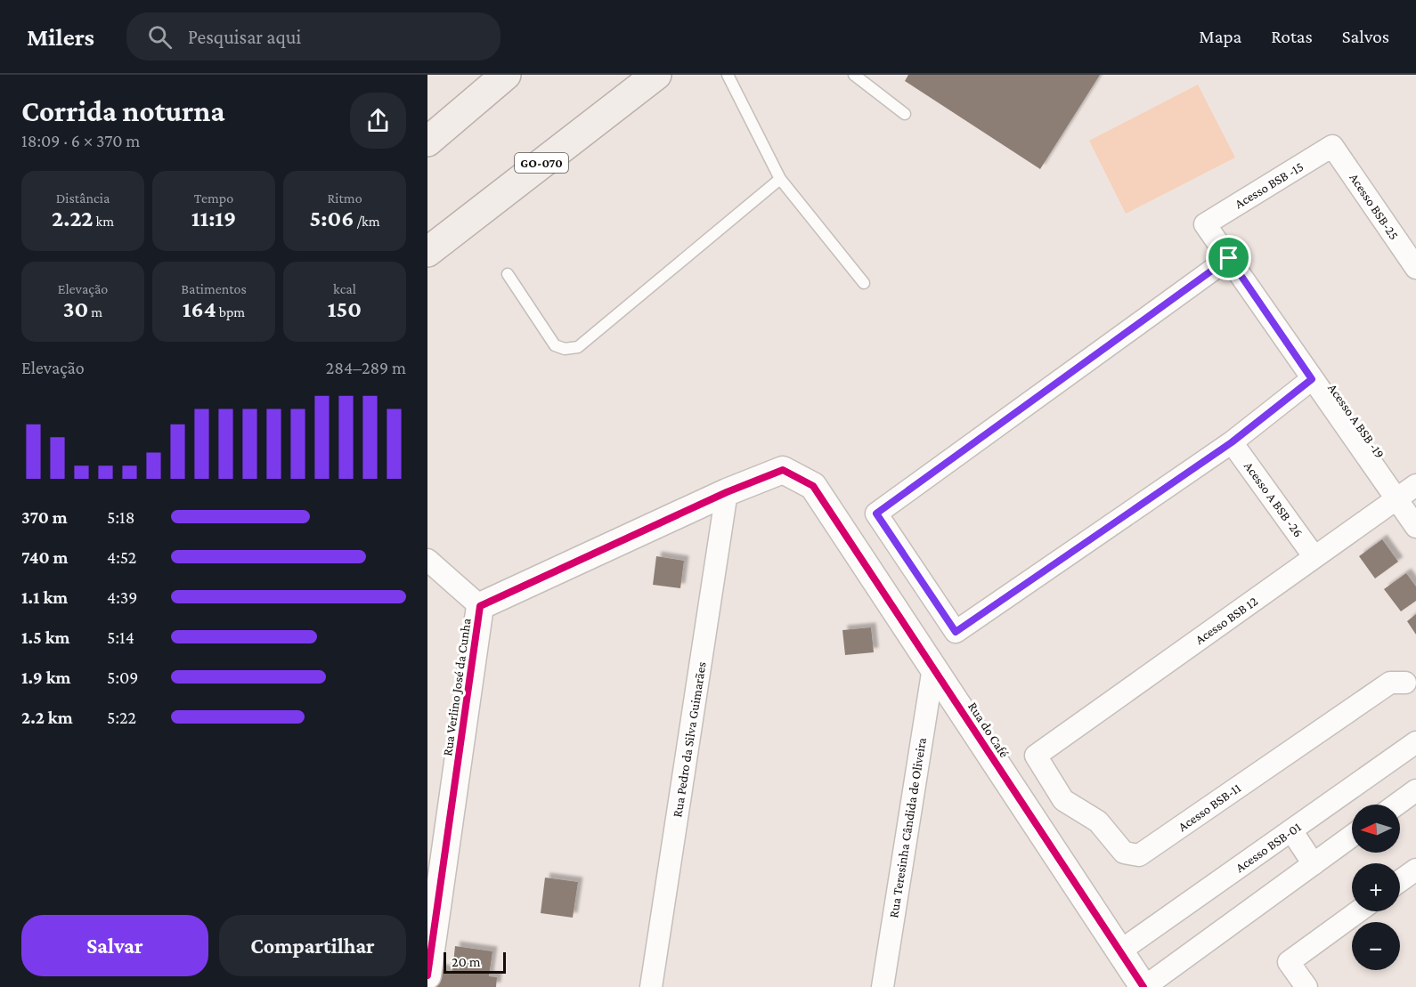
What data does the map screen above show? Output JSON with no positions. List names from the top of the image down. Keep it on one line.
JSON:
{"streets":{"highway":["GO-070"],"street":["Acesso BSB -15","Acesso BSB-25","Acesso A BSB -19","Acesso A BSB -26","Acesso BSB 12","Rua Verlino José da Cunha","Rua do Café","Rua Pedro da Silva Guimarães","Acesso BSB-11","Rua Teresinha Cândida de Oliveira","Acesso BSB-01"]},"crossings":[["Acesso BSB -15","Acesso BSB-25"],["Acesso BSB -15","Acesso A BSB -19"],["Acesso A BSB -19","Acesso BSB 12"],["Acesso A BSB -26","Acesso BSB 12"],["Acesso BSB 12","Acesso BSB-11"],["Rua Verlino José da Cunha","Rua do Café"],["Rua Verlino José da Cunha","Rua Pedro da Silva Guimarães"],["Rua do Café","Rua Teresinha Cândida de Oliveira"],["Rua do Café","Acesso BSB-01"]],"scale_bar":"20 m","north":"left","page":{"header":"Milers","search":"Pesquisar aqui","nav":["Mapa","Rotas","Salvos"],"heading":["Corrida noturna","18:09 · 6 × 370 m"],"stats":[["Distância","2.22 km"],["Tempo","11:19"],["Ritmo","5:06 /km"],["Elevação","30 m"],["Batimentos","164 bpm"],["kcal","150"]],"chart":["Elevação","284–289 m"],"list":[{"name":"370 m","note":"5:18"},{"name":"740 m","note":"4:52"},{"name":"1.1 km","note":"4:39"},{"name":"1.5 km","note":"5:14"},{"name":"1.9 km","note":"5:09"},{"name":"2.2 km","note":"5:22"}],"map_buttons":["+","−"],"buttons":["Salvar","Compartilhar"],"scale":"20 m"}}
